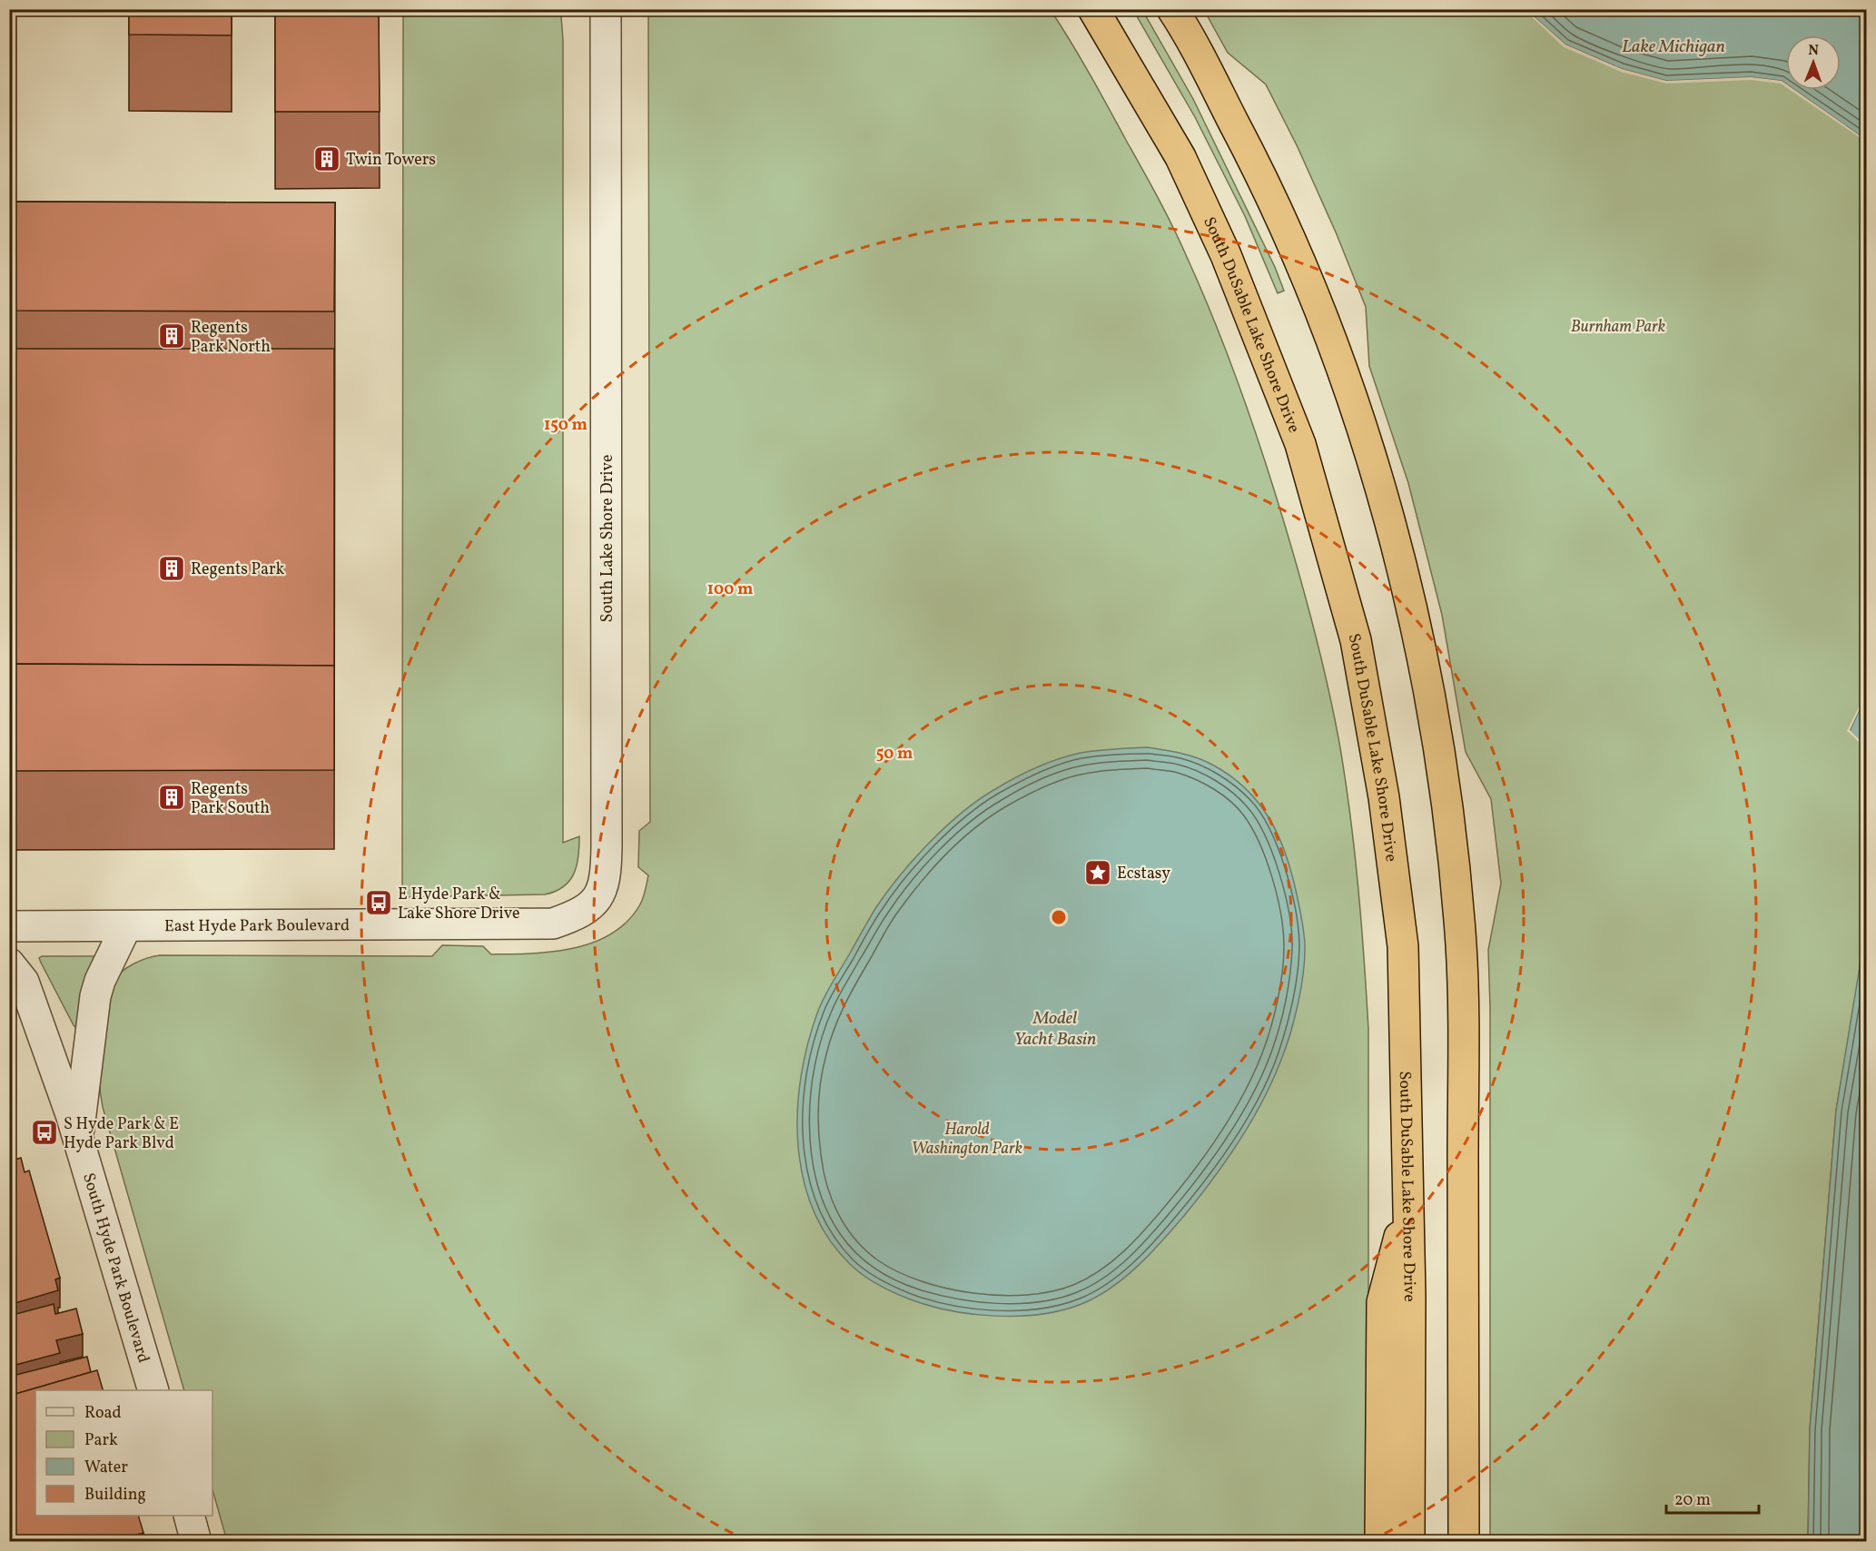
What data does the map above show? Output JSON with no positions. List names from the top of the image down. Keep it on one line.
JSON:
{"streets":{"highway":["South DuSable Lake Shore Drive"],"street":["South Lake Shore Drive","East Hyde Park Boulevard","South Hyde Park Boulevard"]},"crossings":[["South Lake Shore Drive","East Hyde Park Boulevard"]],"water":["Lake Michigan","Model Yacht Basin"],"parks":["Burnham Park","Harold Washington Park"],"places":{"building":["Twin Towers","Regents Park North","Regents Park","Regents Park South"],"place":["Ecstasy"],"bus stop":["E Hyde Park & Lake Shore Drive","S Hyde Park & E Hyde Park Blvd"]},"legend":["Road","Park","Water","Building"],"scale_bar":"20 m","north":"top","rings":["150 m","100 m","50 m"]}
